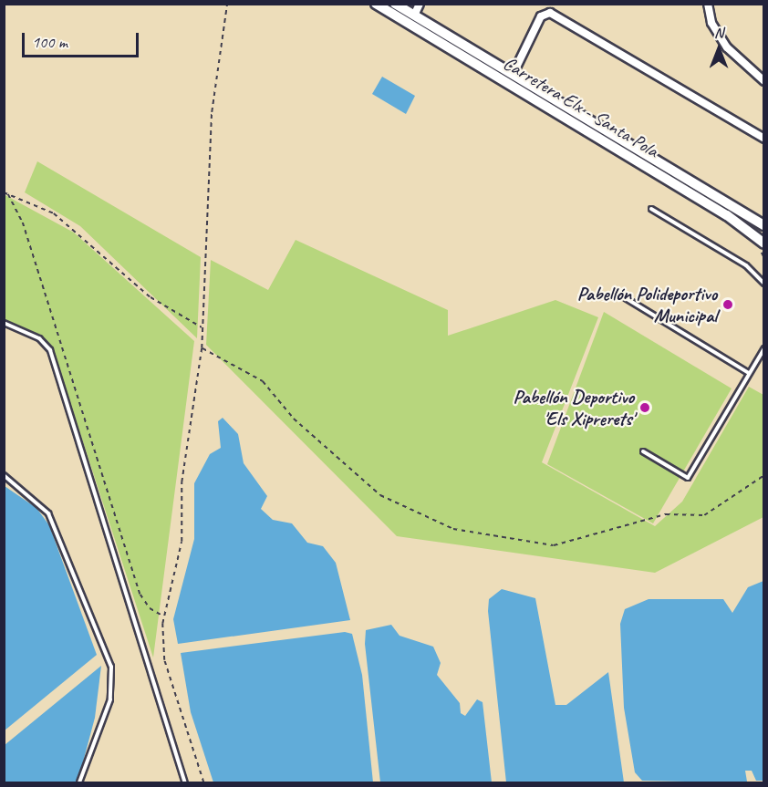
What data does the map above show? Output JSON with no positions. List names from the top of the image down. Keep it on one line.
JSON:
{"streets":{"main road":["Carretera Elx - Santa Pola"]},"places":["Pabellón Polideportivo Municipal","Pabellón Deportivo 'Els Xiprerets'"],"scale_bar":"100 m","north":"top"}
